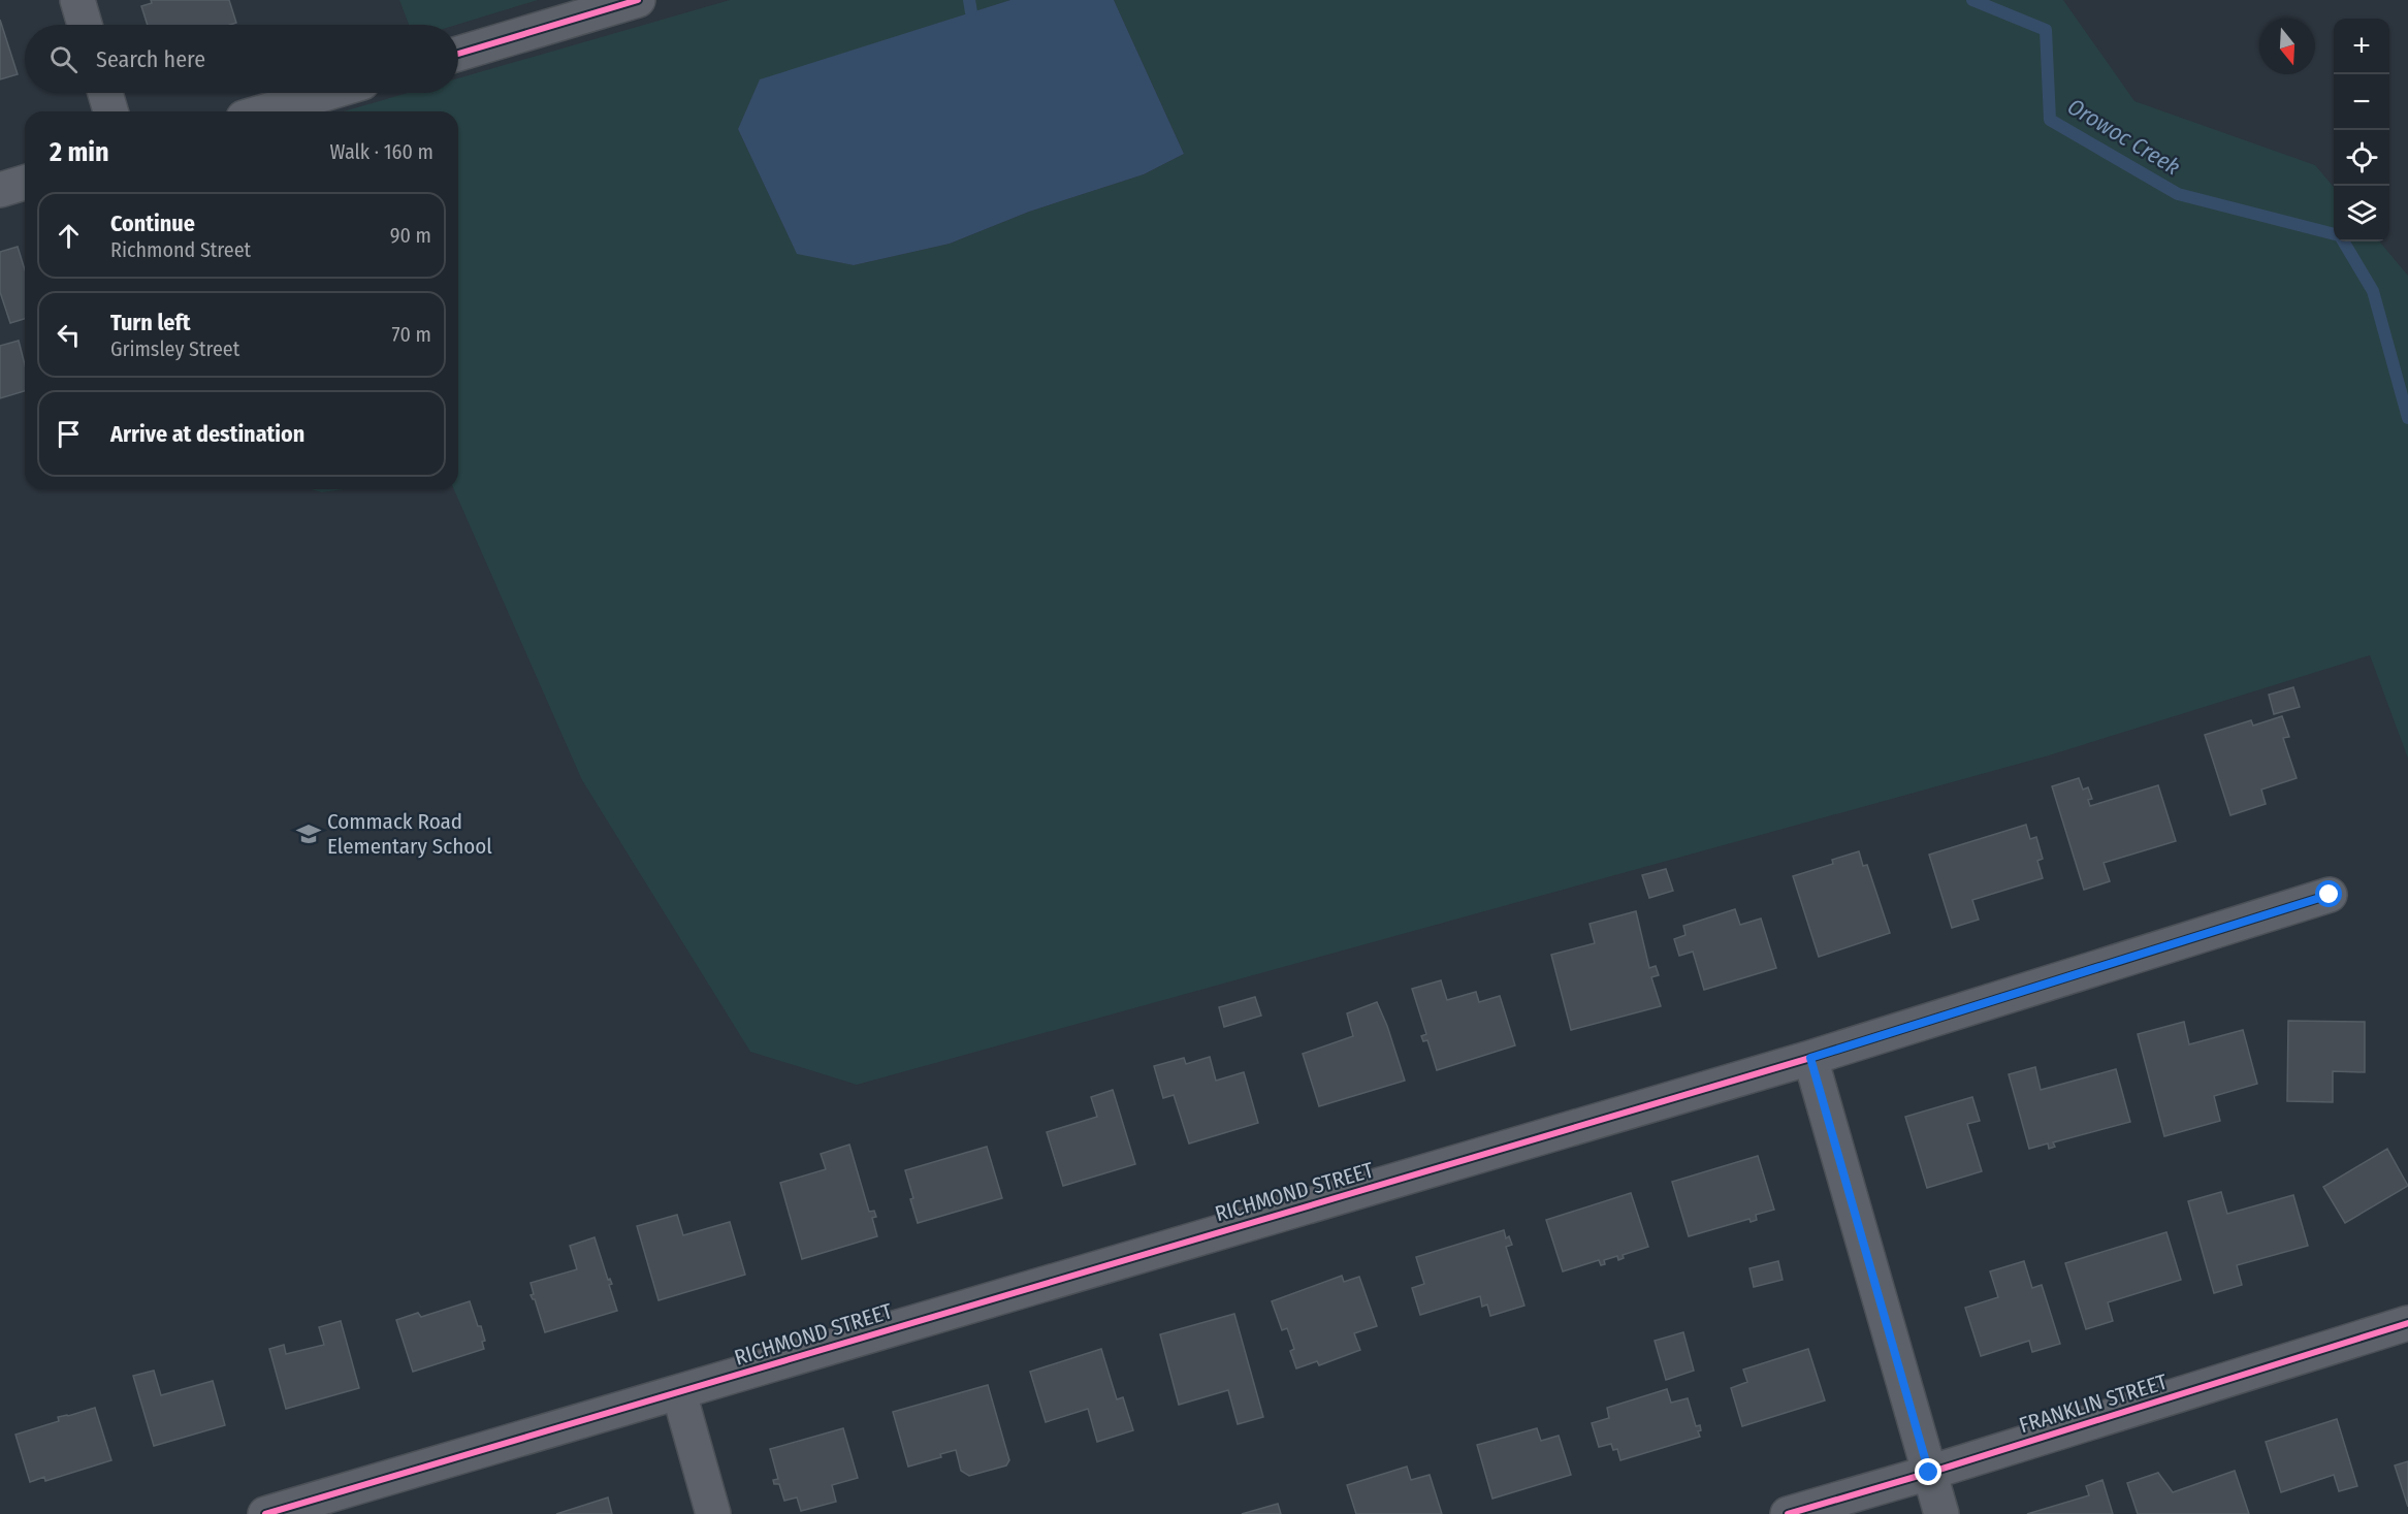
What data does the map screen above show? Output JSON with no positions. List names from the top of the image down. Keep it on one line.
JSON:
{"streets":{"street":["RICHMOND STREET","FRANKLIN STREET"]},"water":["Orowoc Creek"],"places":{"school or university":["Commack Road Elementary School"]},"north":"bottom","page":{"map_buttons":["+","−"],"search":"Search here","heading":["2 min","Walk · 160 m"],"list":[["Continue","Richmond Street","90 m"],["Turn left","Grimsley Street","70 m"],"Arrive at destination"]}}
